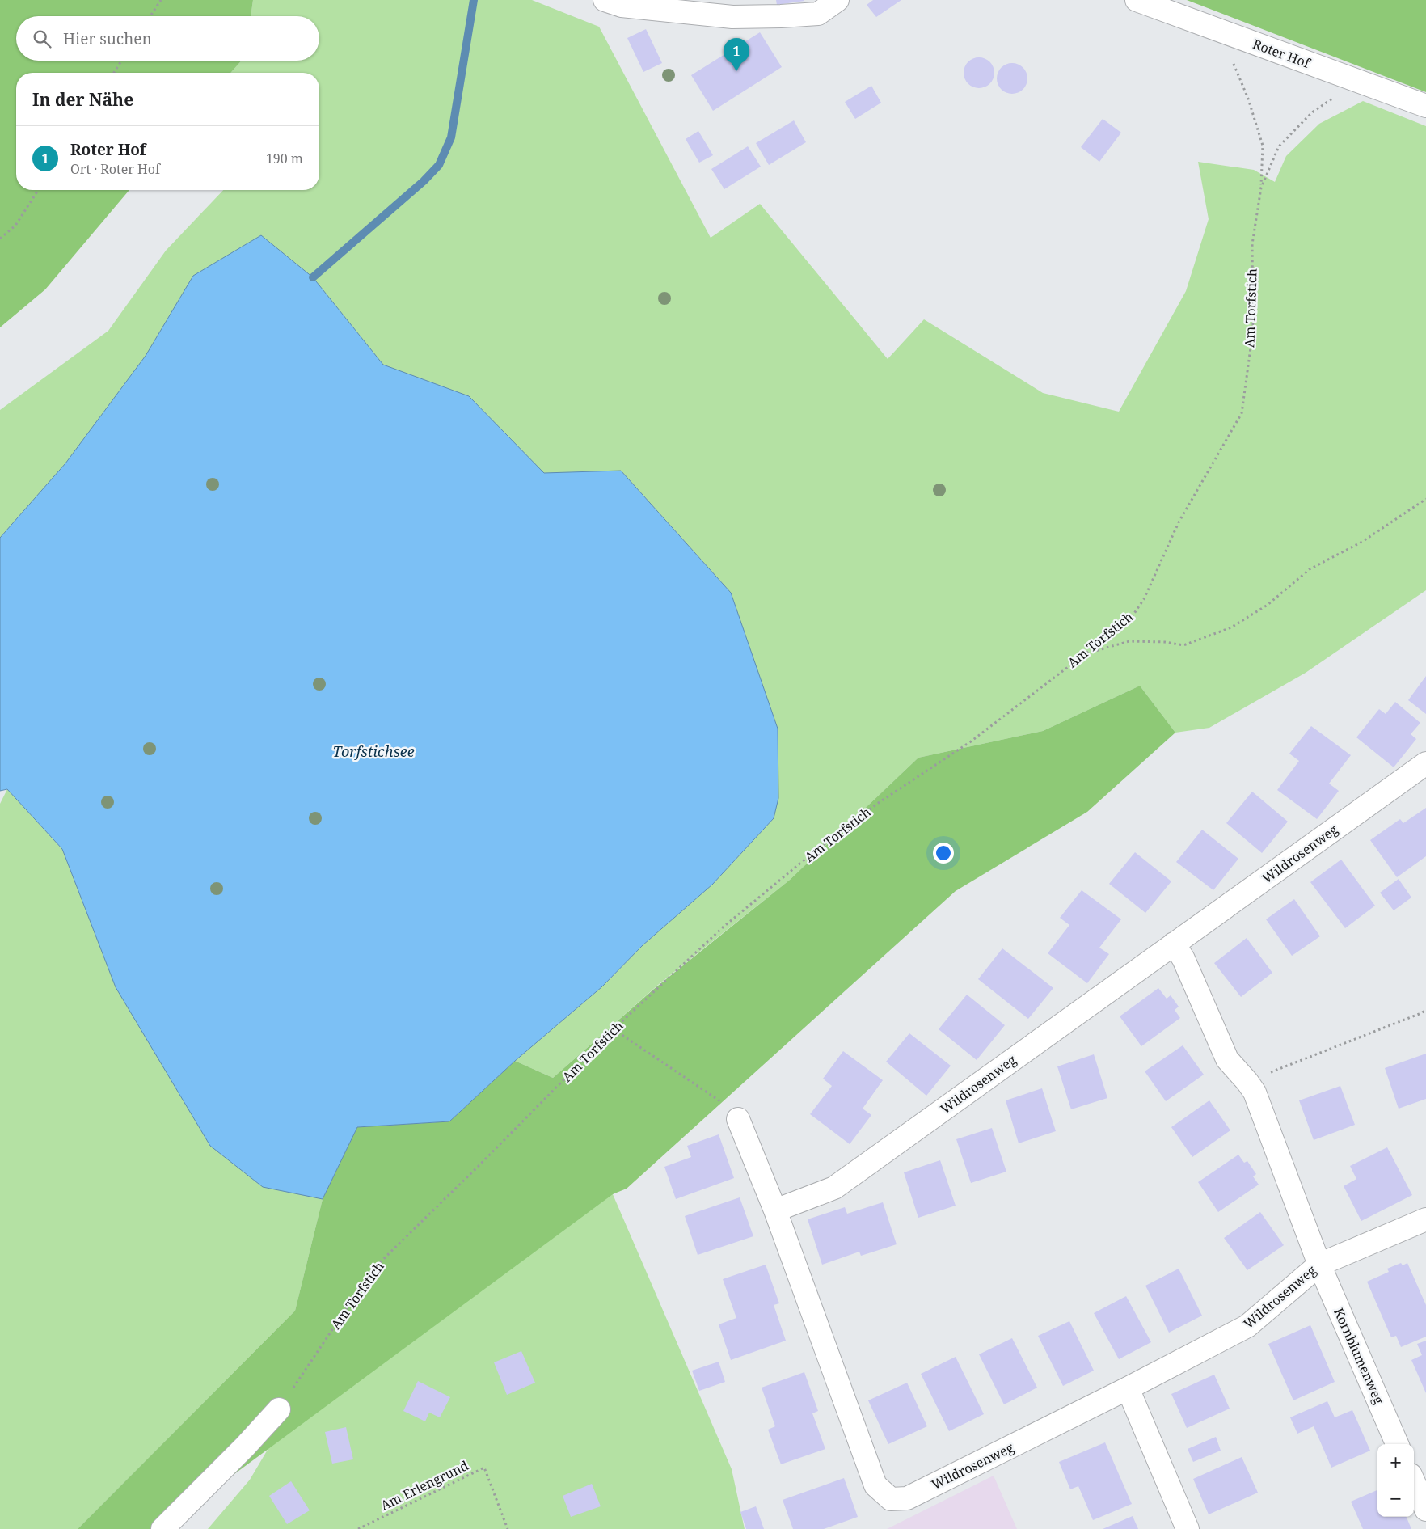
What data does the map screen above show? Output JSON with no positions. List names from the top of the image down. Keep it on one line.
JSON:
{"streets":{"street":["Roter Hof","Wildrosenweg","Kornblumenweg"],"path":["Am Torfstich","Am Erlengrund"]},"crossings":[["Roter Hof","Am Torfstich"],["Wildrosenweg","Kornblumenweg"]],"water":["Torfstichsee"],"page":{"search":"Hier suchen","pins":"1","heading":"In der Nähe","list":[{"mark":"1","name":"Roter Hof","note":"Ort · Roter Hof","value":"190 m"}],"map_buttons":["+","−"]}}
